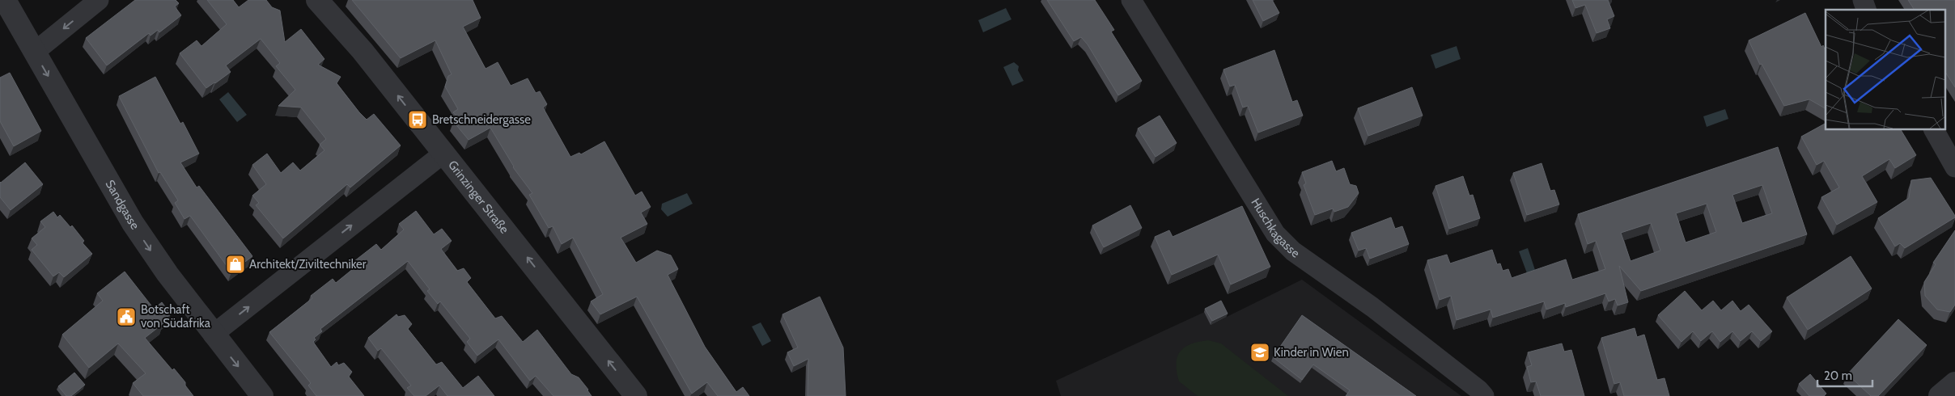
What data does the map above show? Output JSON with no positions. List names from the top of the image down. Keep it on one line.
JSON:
{"streets":{"street":["Grinzinger Straße","Sandgasse","Huschkagasse"]},"one_way":["Grinzinger Straße","Sandgasse"],"places":{"bus stop":["Bretschneidergasse"],"shop":["Architekt/Ziviltechniker"],"public building":["Botschaft von Südafrika"],"school or university":["Kinder in Wien"]},"scale_bar":"20 m"}
